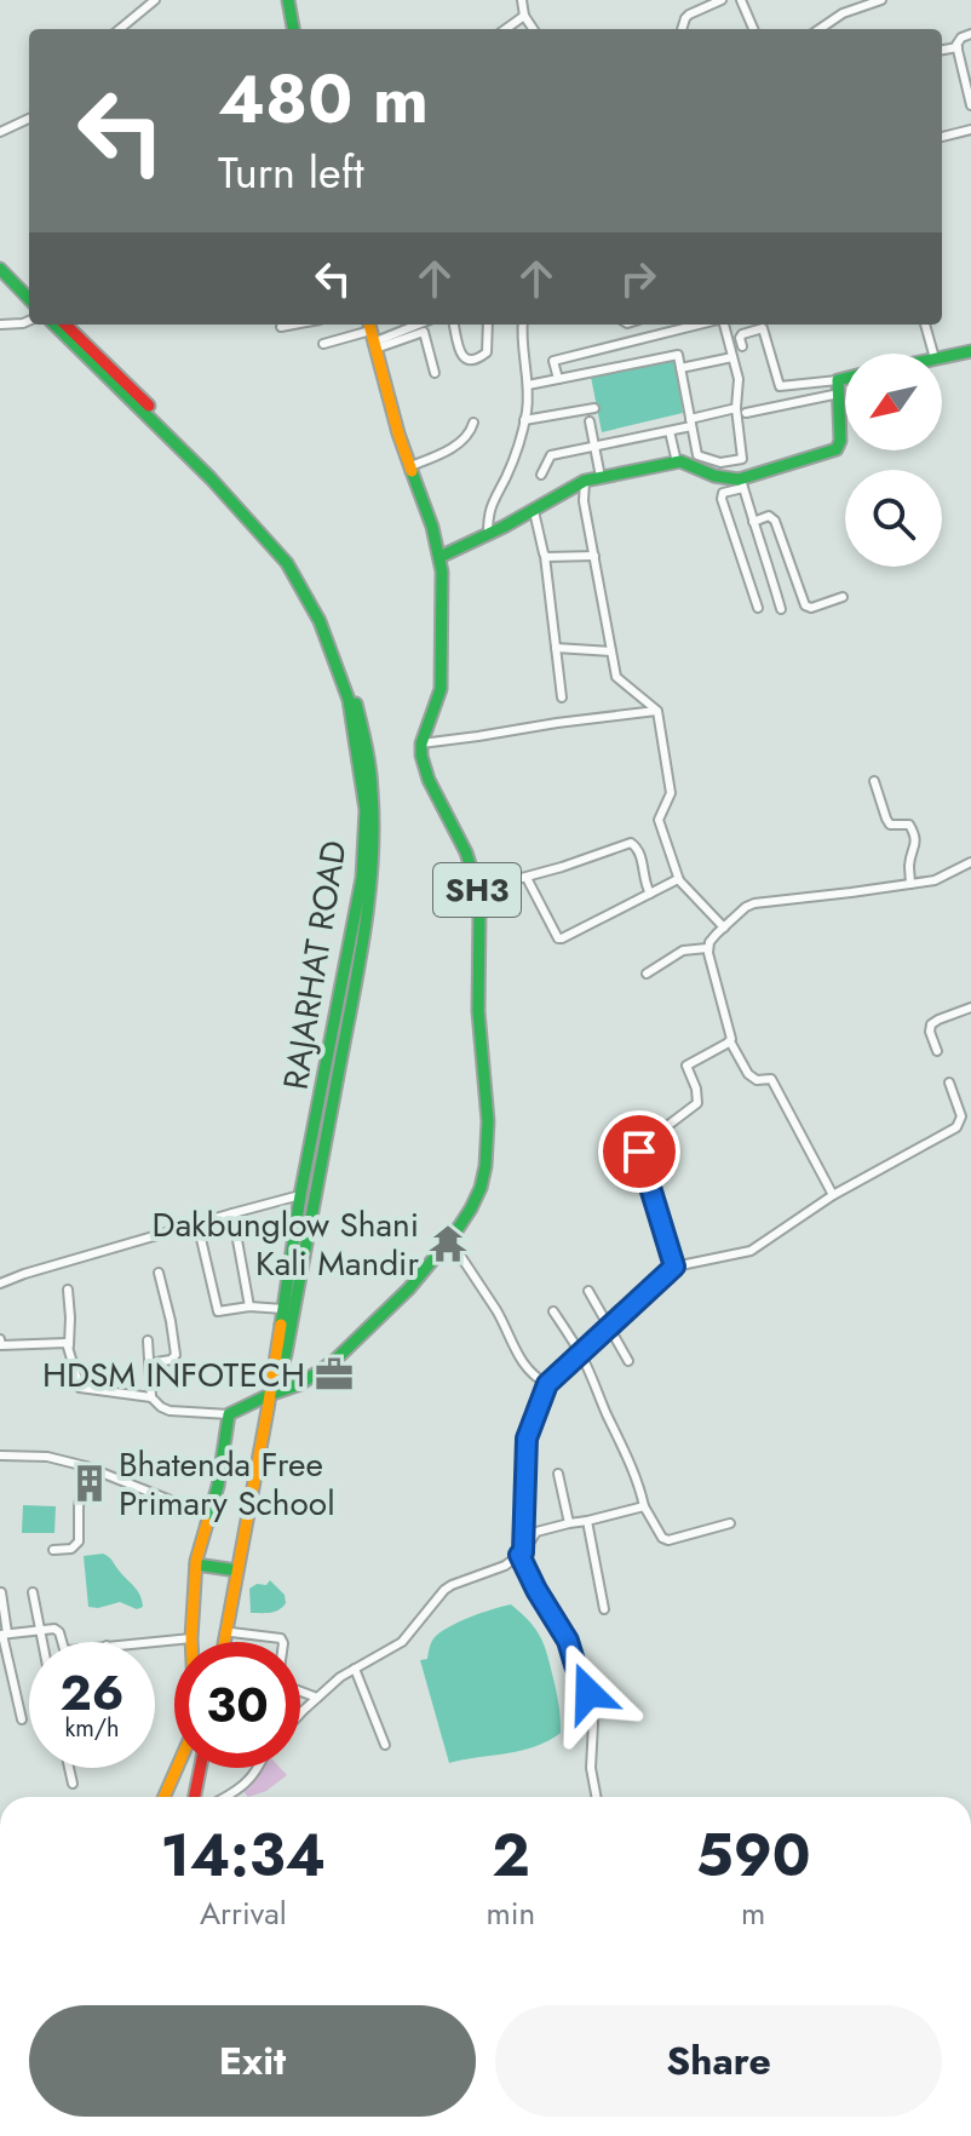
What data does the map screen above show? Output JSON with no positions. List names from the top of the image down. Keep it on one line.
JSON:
{"streets":{"main road":["SH3","RAJARHAT ROAD"]},"places":{"temple":["Dakbunglow Shani Kali Mandir"],"office":["HDSM INFOTECH"],"building":["Bhatenda Free Primary School"]},"north":"bottom left","page":{"turn":["480 m","Turn left"],"speed":"26 km/h","limit":"30","eta":["14:34","Arrival","2","min","590","m"],"buttons":["Exit","Share"]}}
